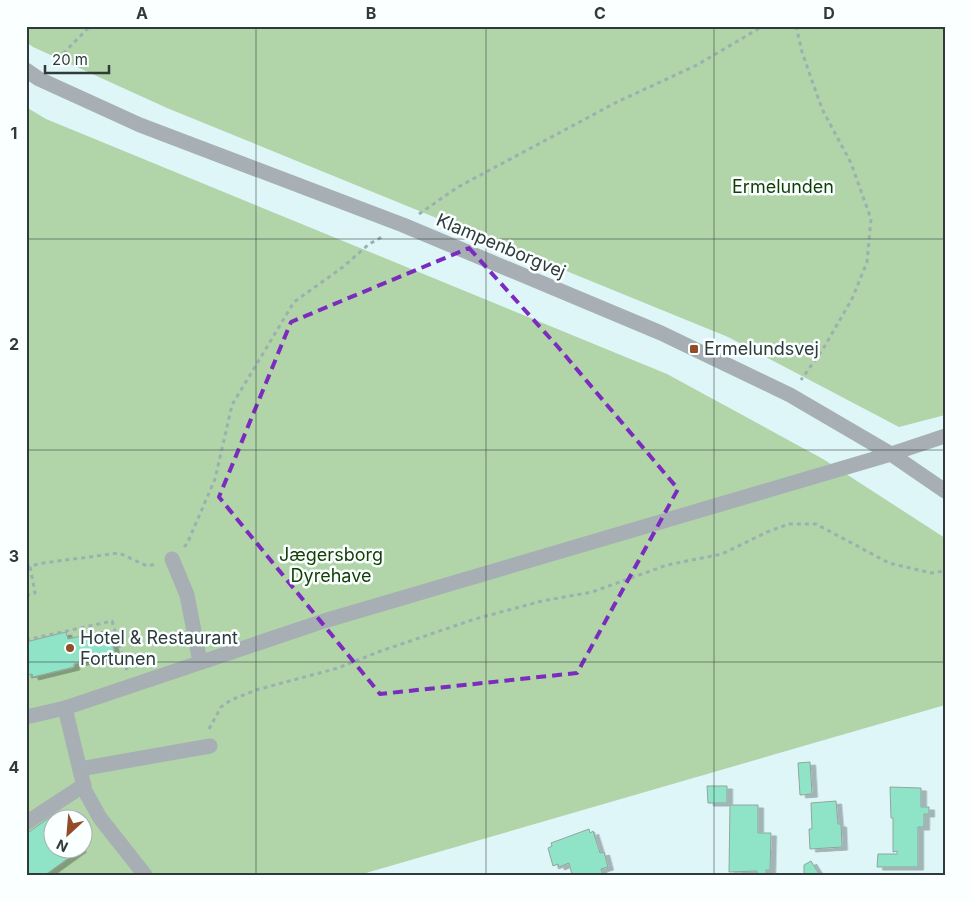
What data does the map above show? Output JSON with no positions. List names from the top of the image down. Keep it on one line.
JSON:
{"streets":{"street":["Klampenborgvej"]},"parks":["Ermelunden","Jægersborg Dyrehave"],"places":{"transit":["Ermelundsvej"],"other":["Hotel & Restaurant Fortunen"]},"scale_bar":"20 m","north":"bottom left","grid":{"columns":["A","B","C","D"],"rows":["1","2","3","4"]}}
